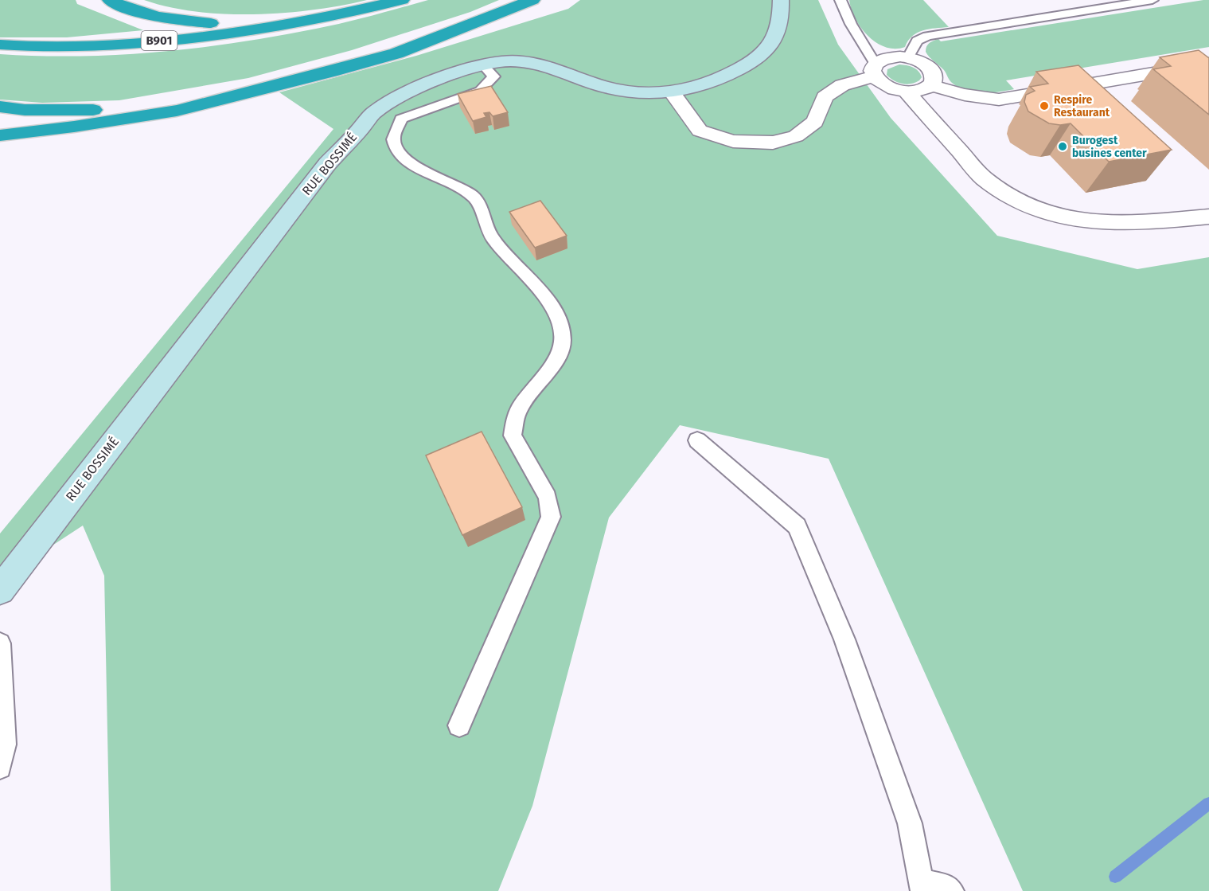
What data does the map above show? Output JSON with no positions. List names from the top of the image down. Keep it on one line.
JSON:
{"streets":{"highway":["B901"],"street":["RUE BOSSIMÉ"]},"places":["Respire Restaurant","Burogest busines center"]}
